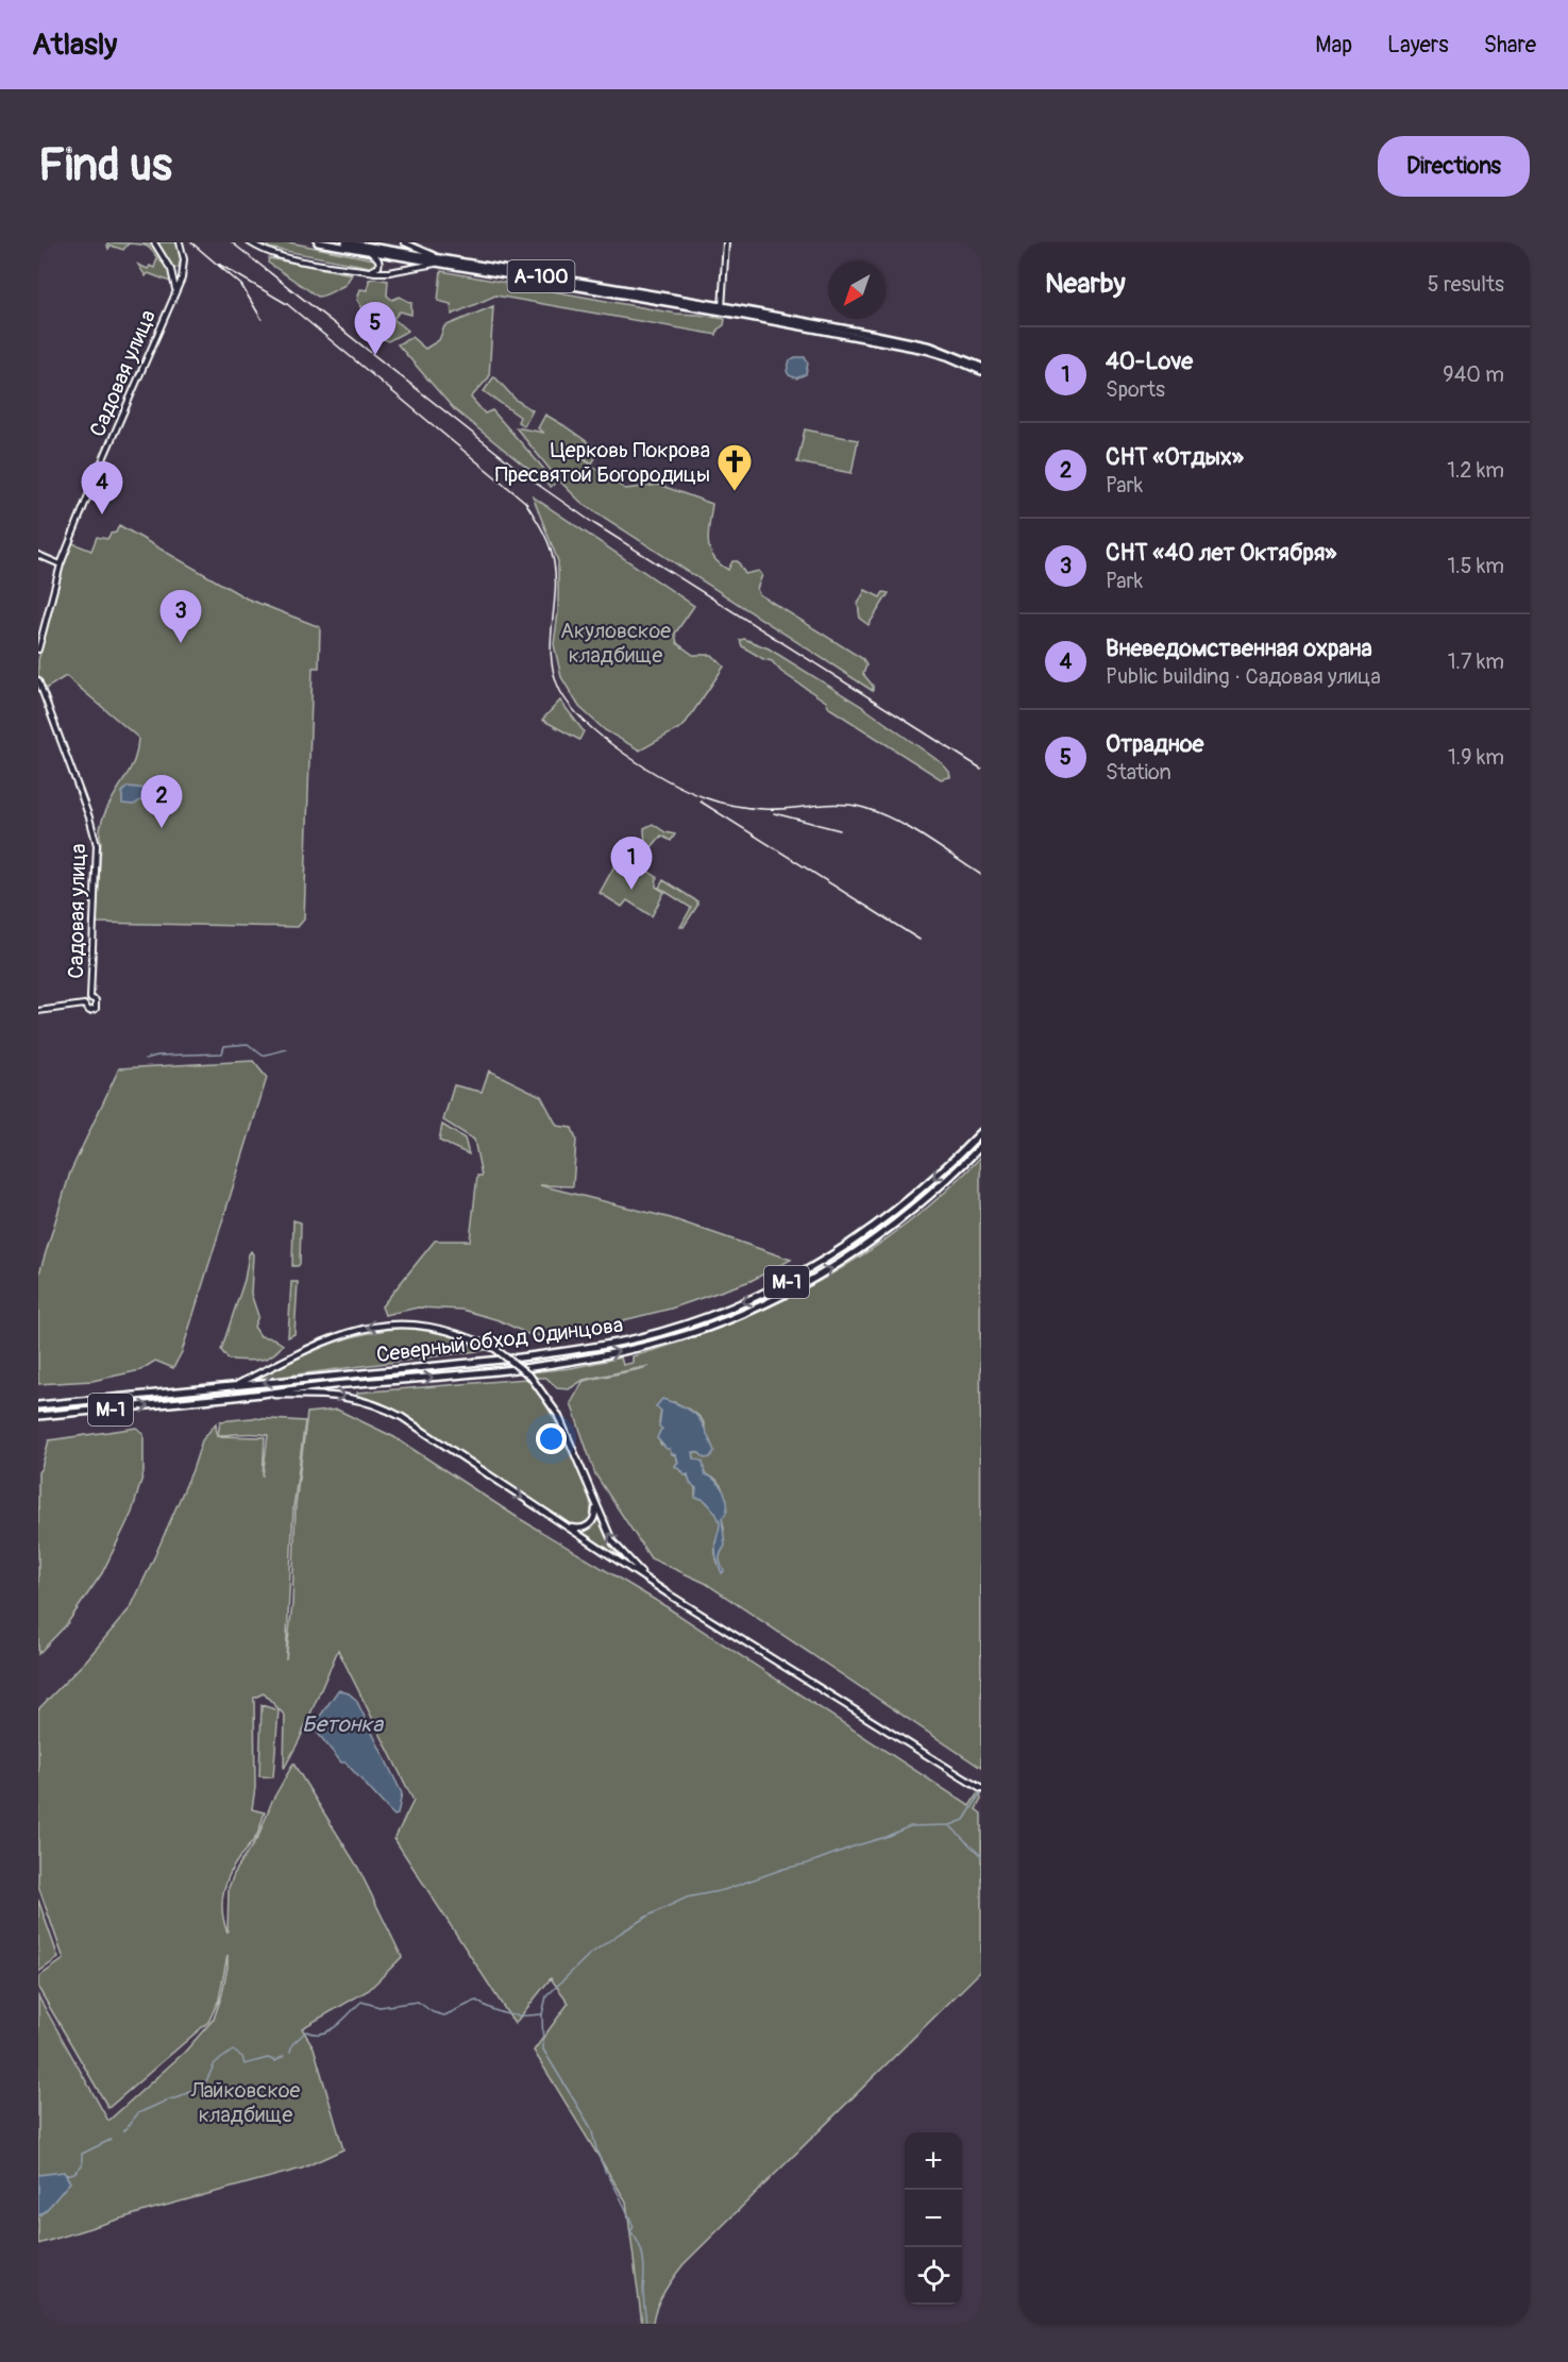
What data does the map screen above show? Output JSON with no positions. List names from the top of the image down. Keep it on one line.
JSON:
{"streets":{"main road":["А-100","М-1","Северный обход Одинцова"],"street":["Садовая улица"]},"crossings":[["М-1","Северный обход Одинцова"]],"water":["Бетонка"],"parks":["Акуловское кладбище","Лайковское кладбище"],"places":{"church":["Церковь Покрова Пресвятой Богородицы"]},"north":"bottom left","page":{"header":"Atlasly","nav":["Map","Layers","Share"],"buttons":"Directions","title":"Find us","heading":["Nearby","5 results"],"pins":["5","4","3","2","1"],"list":[{"mark":"1","name":"40-Love","note":"Sports","value":"940 m"},{"mark":"2","name":"СНТ «Отдых»","note":"Park","value":"1.2 km"},{"mark":"3","name":"СНТ «40 лет Октября»","note":"Park","value":"1.5 km"},{"mark":"4","name":"Вневедомственная охрана","note":"Public building · Садовая улица","value":"1.7 km"},{"mark":"5","name":"Отрадное","note":"Station","value":"1.9 km"}],"map_buttons":["+","−"]}}
